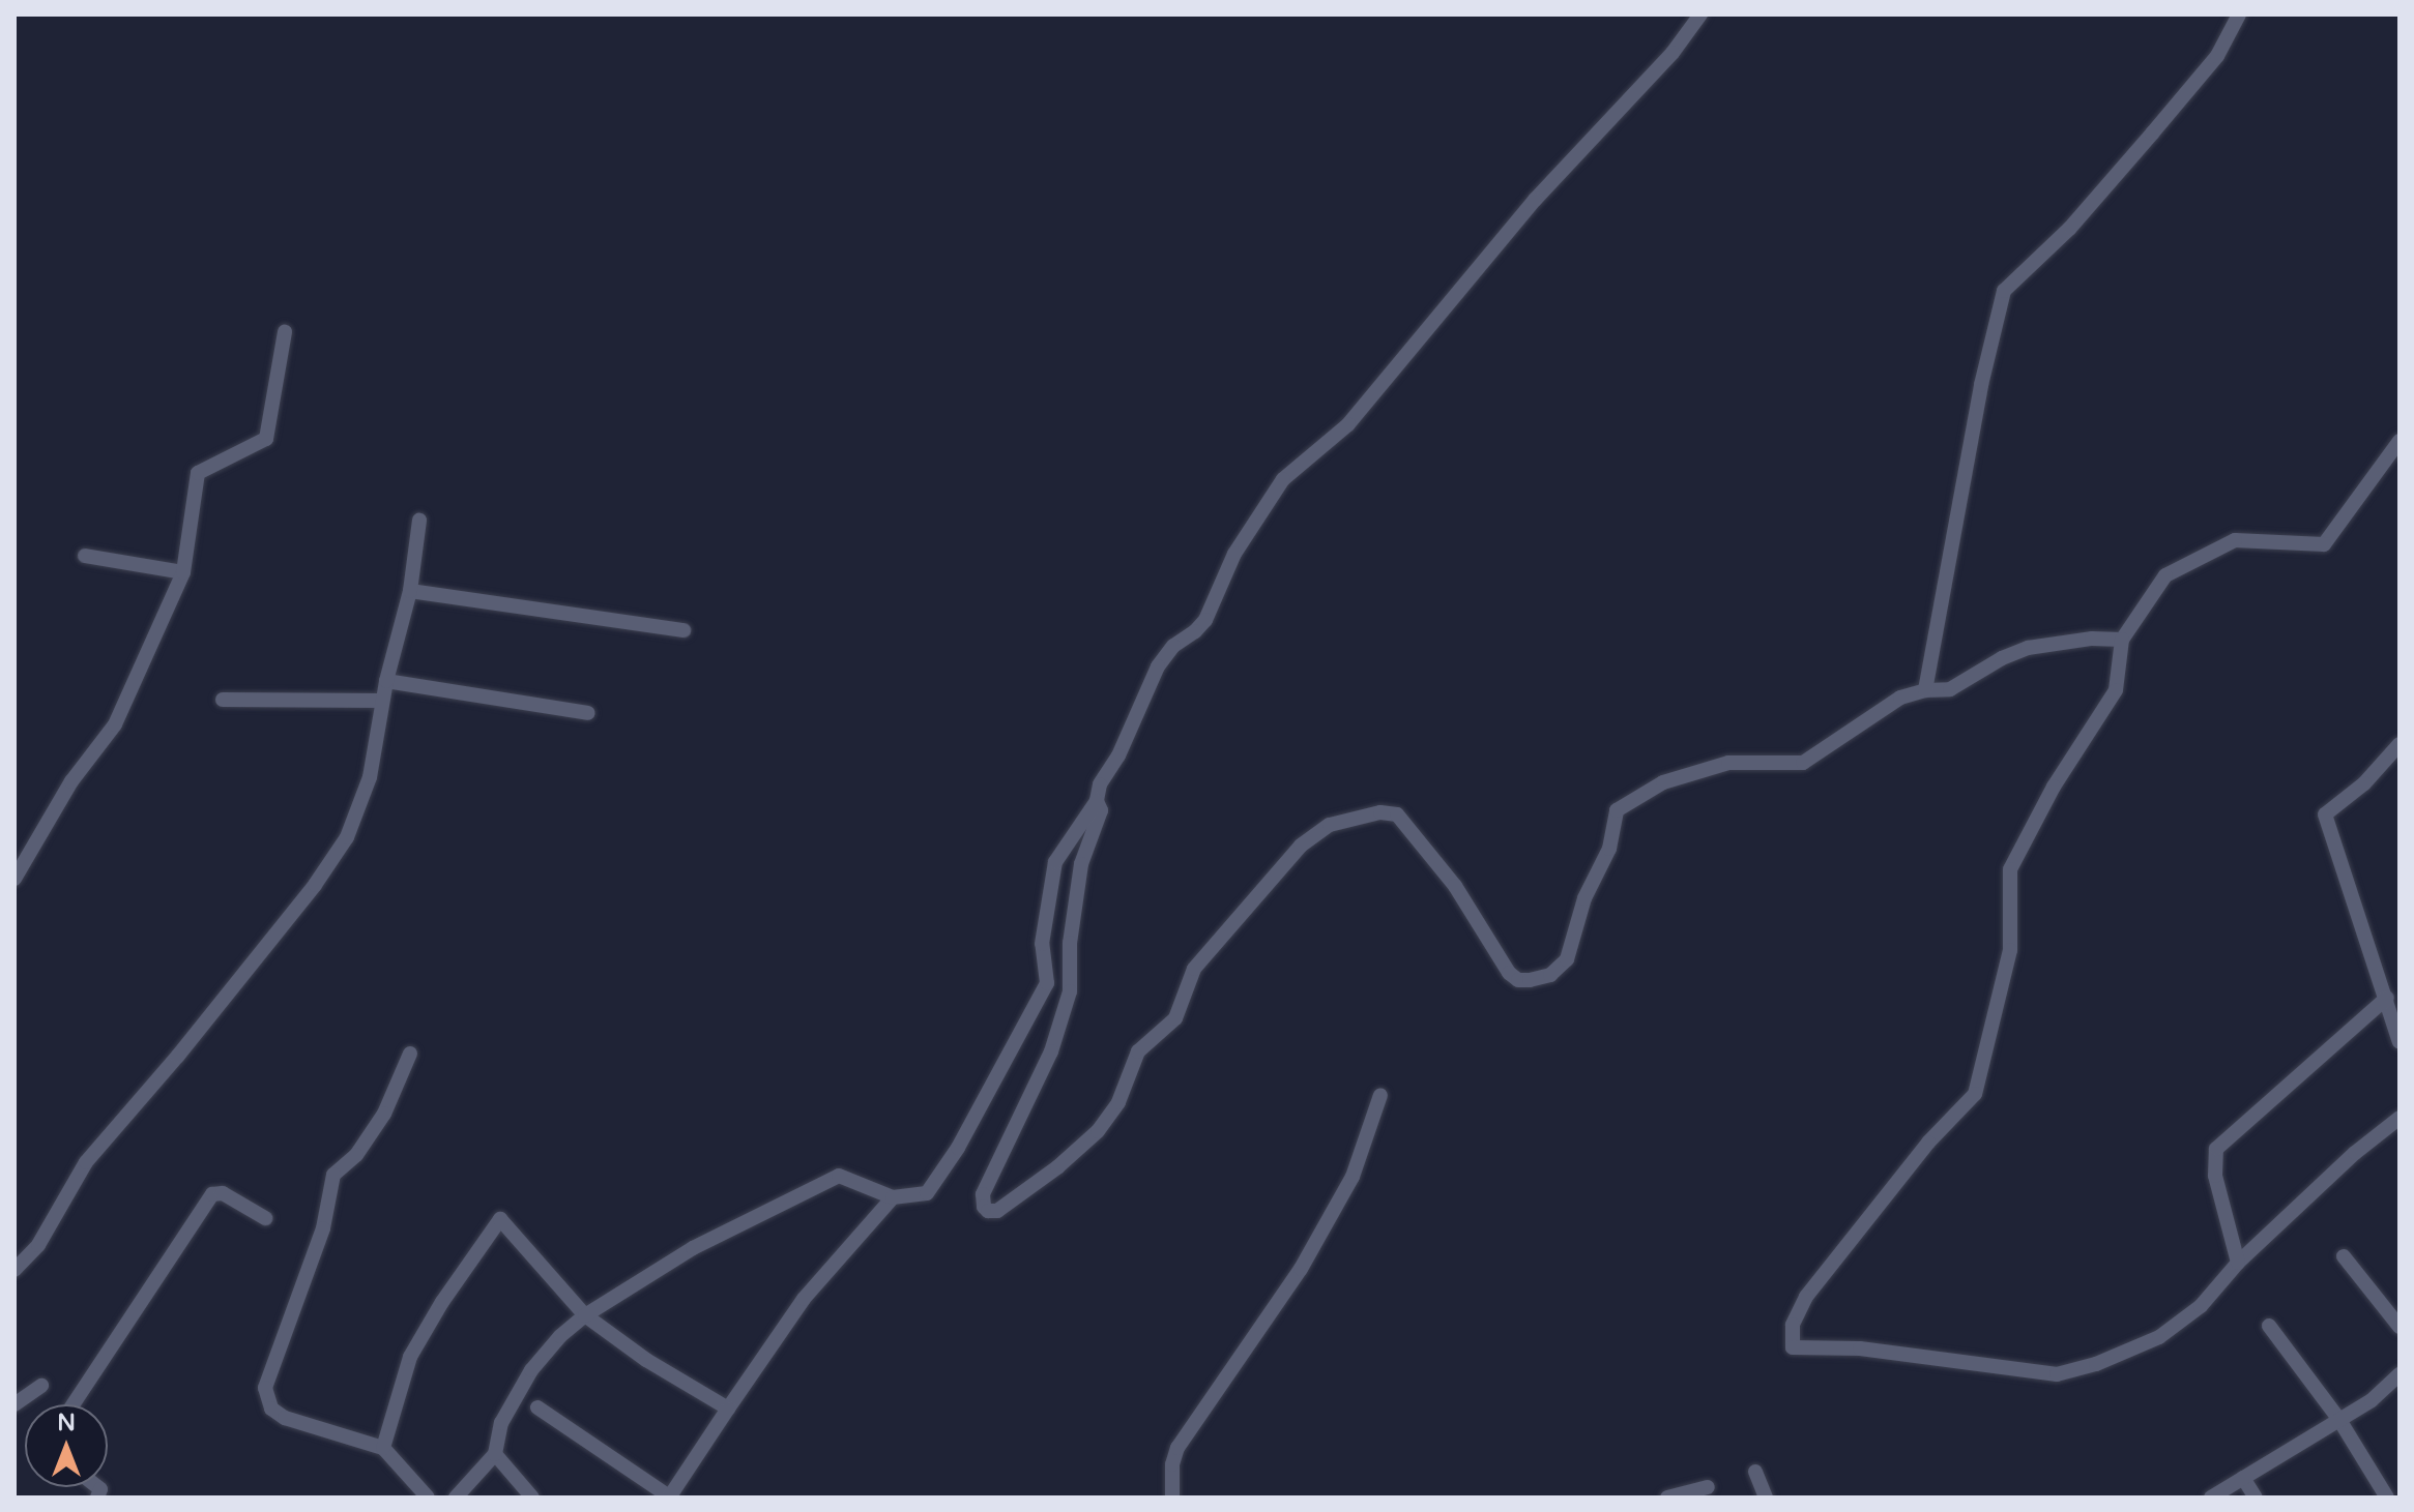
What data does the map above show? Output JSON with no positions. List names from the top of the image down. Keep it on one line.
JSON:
{"north":"top"}
